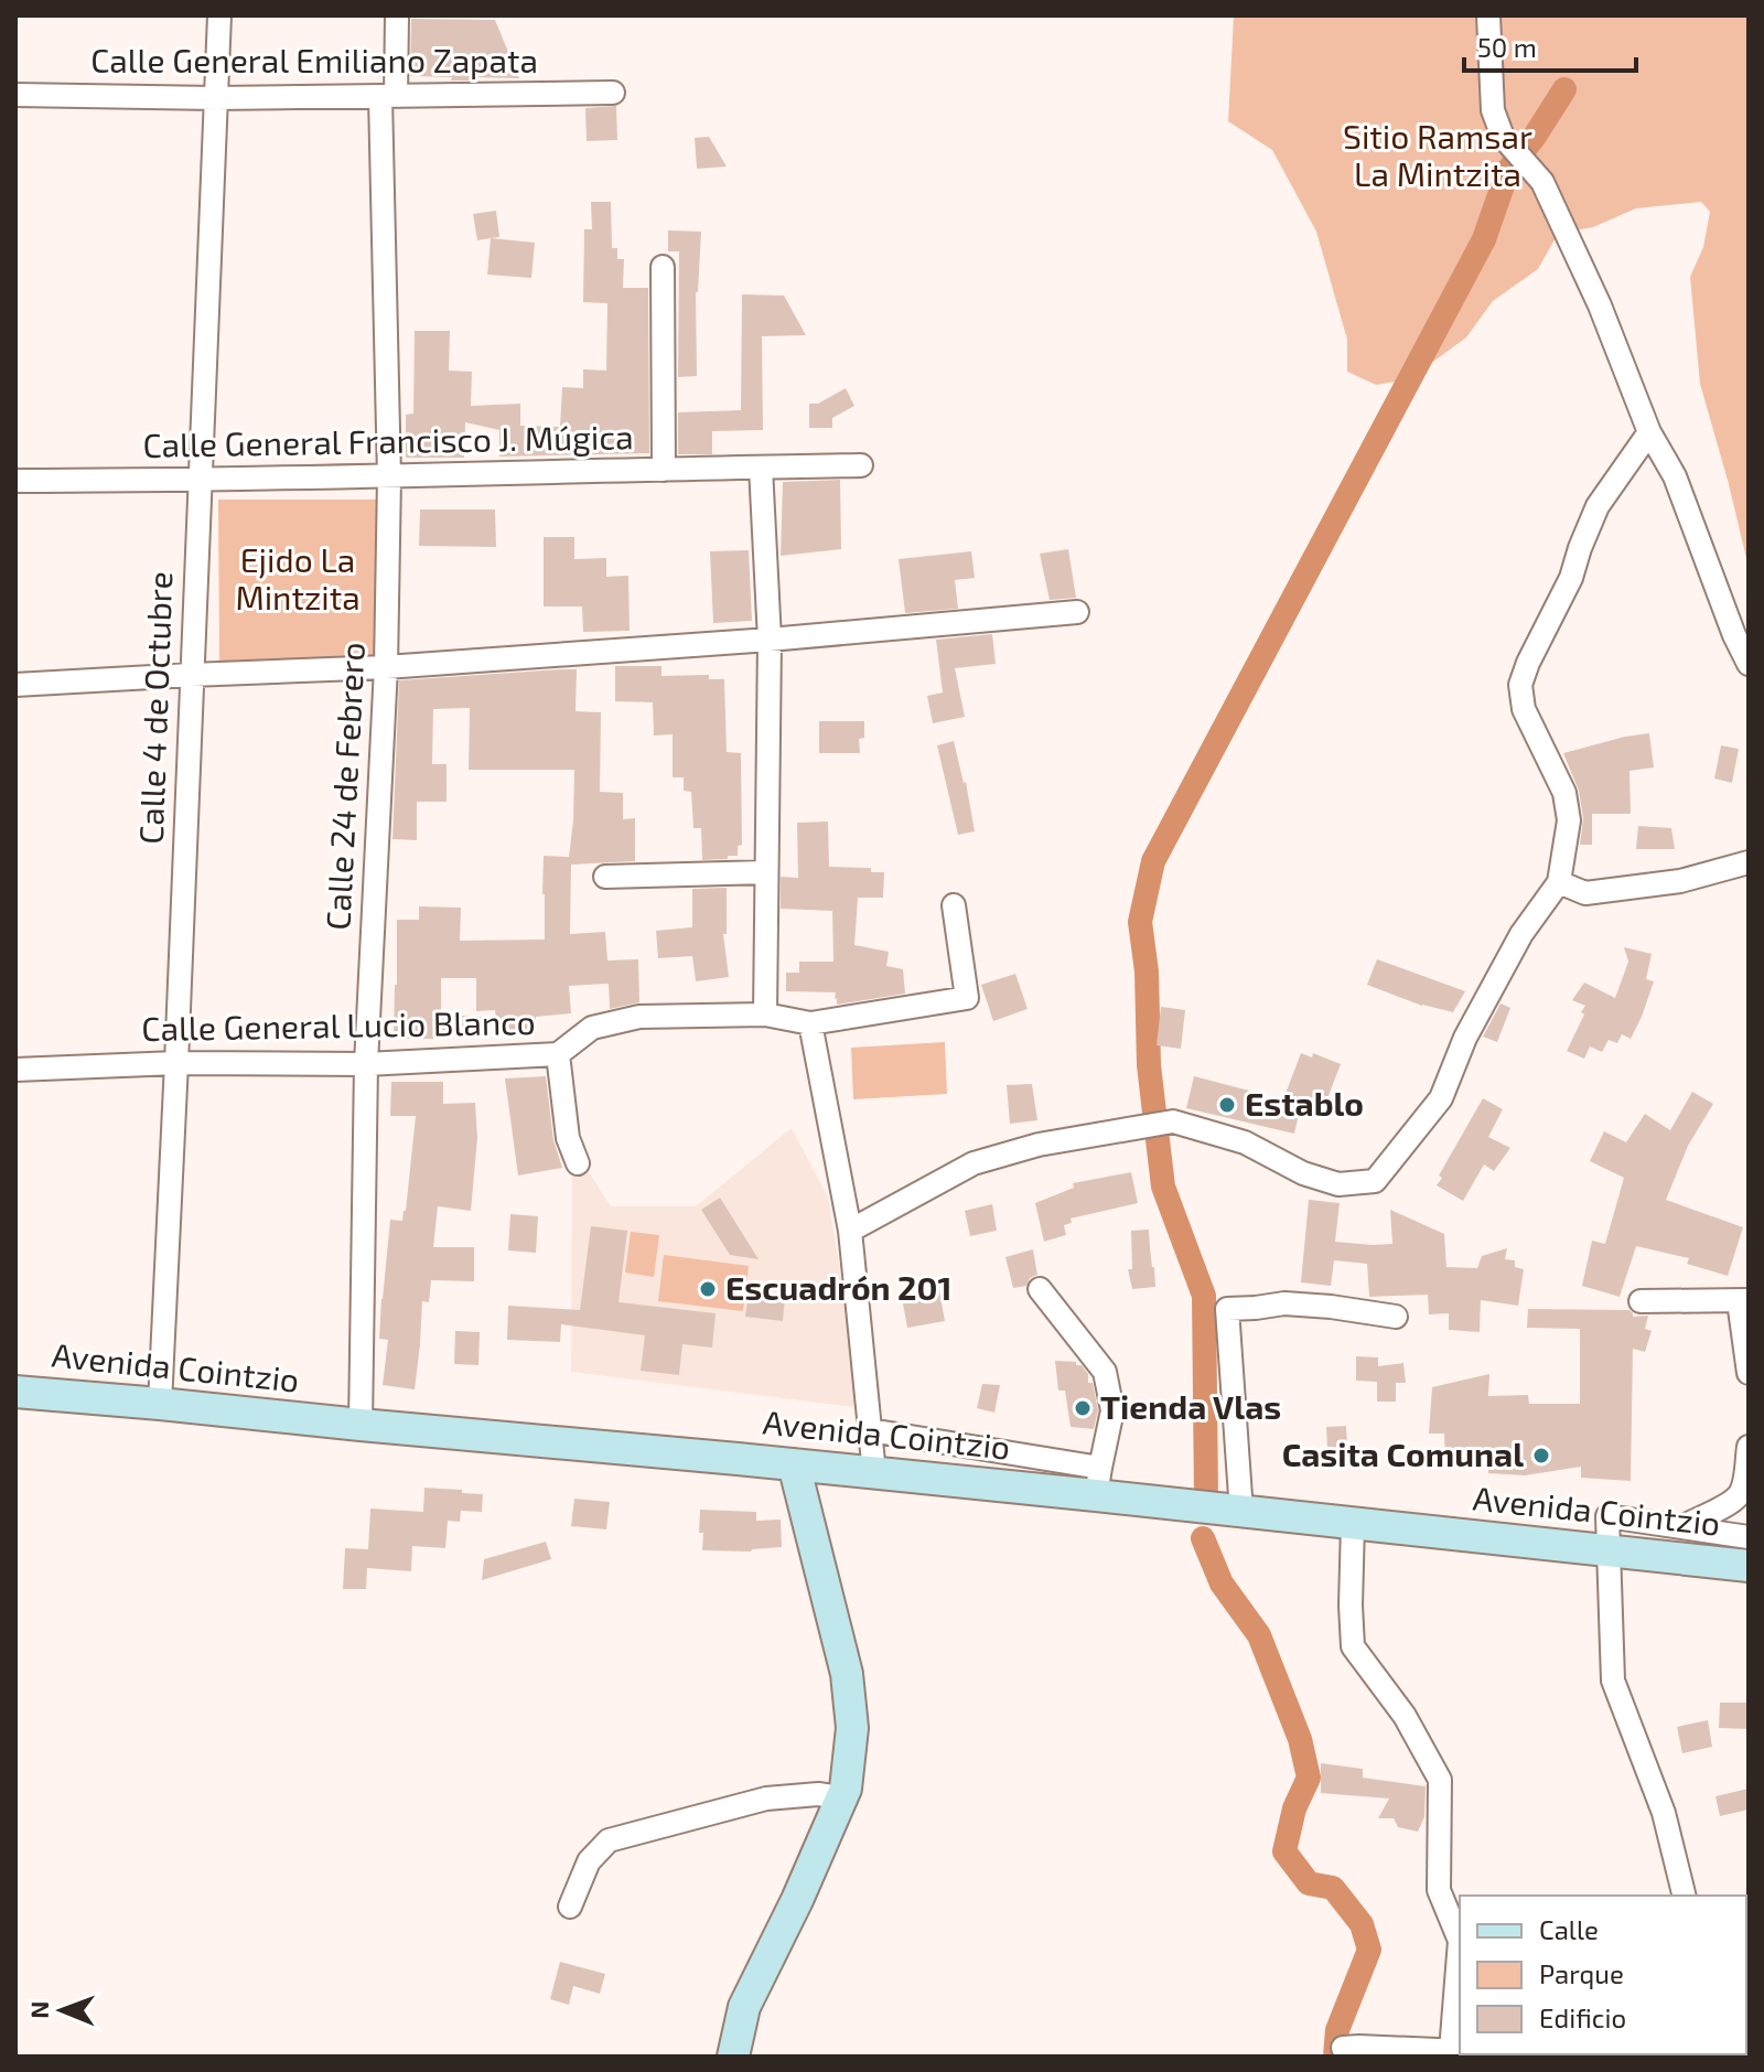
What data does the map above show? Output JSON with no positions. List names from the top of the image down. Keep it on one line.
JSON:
{"streets":{"main road":["Avenida Cointzio"],"street":["Calle General Emiliano Zapata","Calle General Francisco J. Múgica","Calle 4 de Octubre","Calle 24 de Febrero","Calle General Lucio Blanco"]},"crossings":[["Calle General Emiliano Zapata","Calle 4 de Octubre"],["Calle General Emiliano Zapata","Calle 24 de Febrero"],["Calle General Francisco J. Múgica","Calle 4 de Octubre"],["Calle General Francisco J. Múgica","Calle 24 de Febrero"],["Calle 4 de Octubre","Calle General Lucio Blanco"],["Calle 4 de Octubre","Avenida Cointzio"],["Calle 24 de Febrero","Calle General Lucio Blanco"],["Calle 24 de Febrero","Avenida Cointzio"]],"parks":["Sitio Ramsar La Mintzita","Ejido La Mintzita"],"places":["Establo","Escuadrón 201","Tienda Vlas","Casita Comunal"],"legend":["Calle","Parque","Edificio"],"scale_bar":"50 m","north":"left"}
